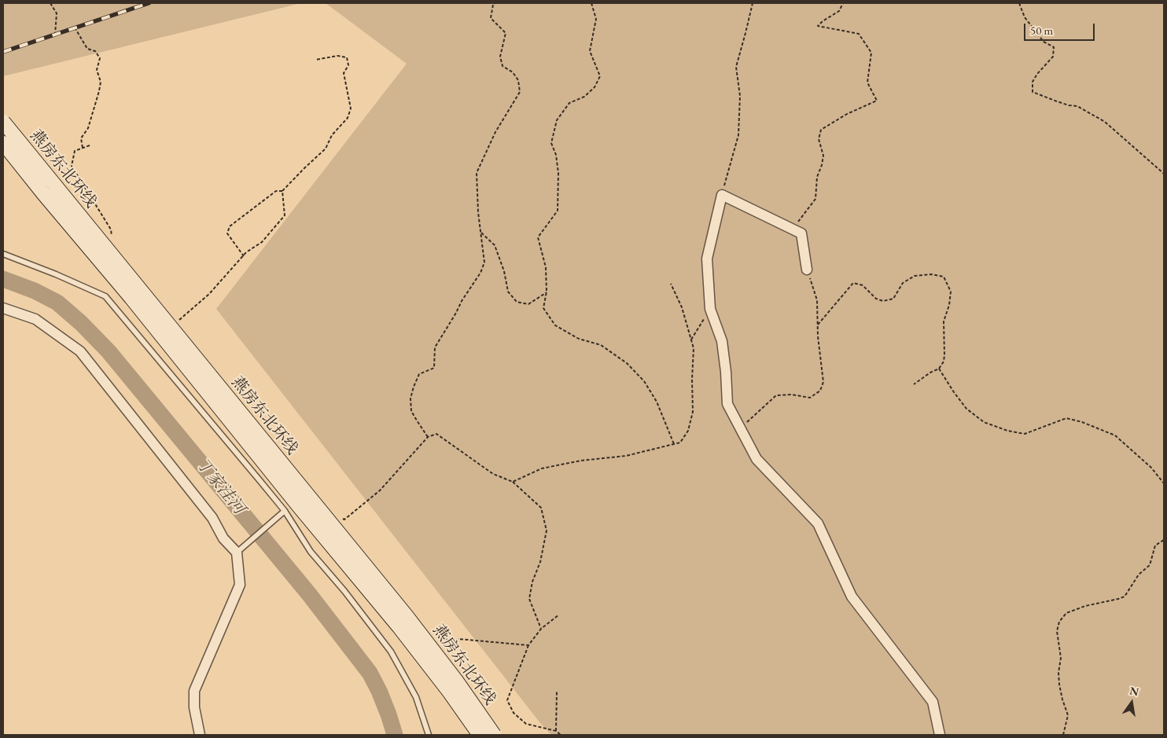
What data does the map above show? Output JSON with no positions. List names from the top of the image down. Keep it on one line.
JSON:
{"streets":{"main road":["燕房东北环线"]},"water":["丁家洼河"],"scale_bar":"50 m","north":"top"}
